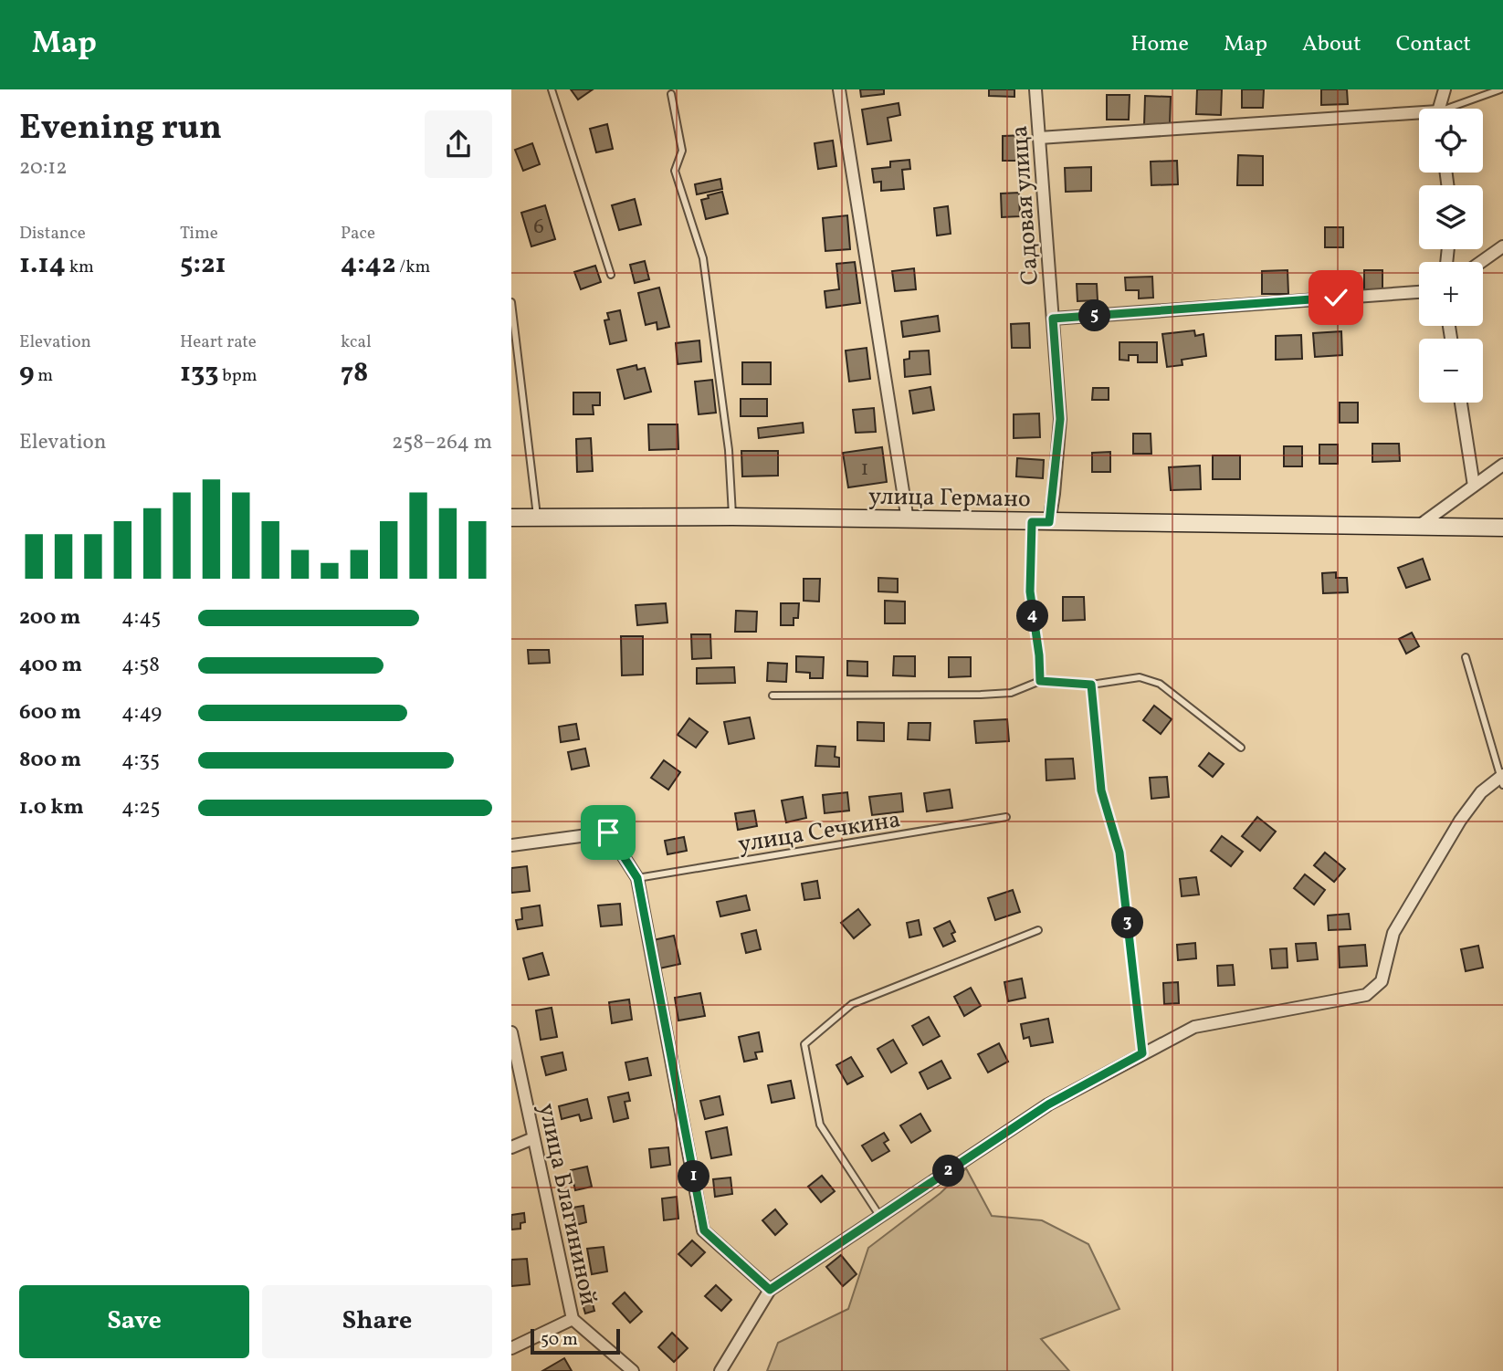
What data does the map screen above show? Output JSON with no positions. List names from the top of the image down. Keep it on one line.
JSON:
{"streets":{"main road":["улица Германо"],"street":["Садовая улица","улица Благининой"],"lane":["улица Сечкина"]},"crossings":[["Садовая улица","улица Германо"]],"house_numbers":["6","1"],"scale_bar":"50 m","page":{"header":"Map","nav":["Home","Map","About","Contact"],"heading":["Evening run","20:12"],"map_buttons":["+","−"],"stats":[["Distance","1.14 km"],["Time","5:21"],["Pace","4:42 /km"],["Elevation","9 m"],["Heart rate","133 bpm"],["kcal","78"]],"pins":["5","4","3","2","1"],"chart":["Elevation","258–264 m"],"list":[{"name":"200 m","note":"4:45"},{"name":"400 m","note":"4:58"},{"name":"600 m","note":"4:49"},{"name":"800 m","note":"4:35"},{"name":"1.0 km","note":"4:25"}],"buttons":["Save","Share"],"scale":"50 m"}}
